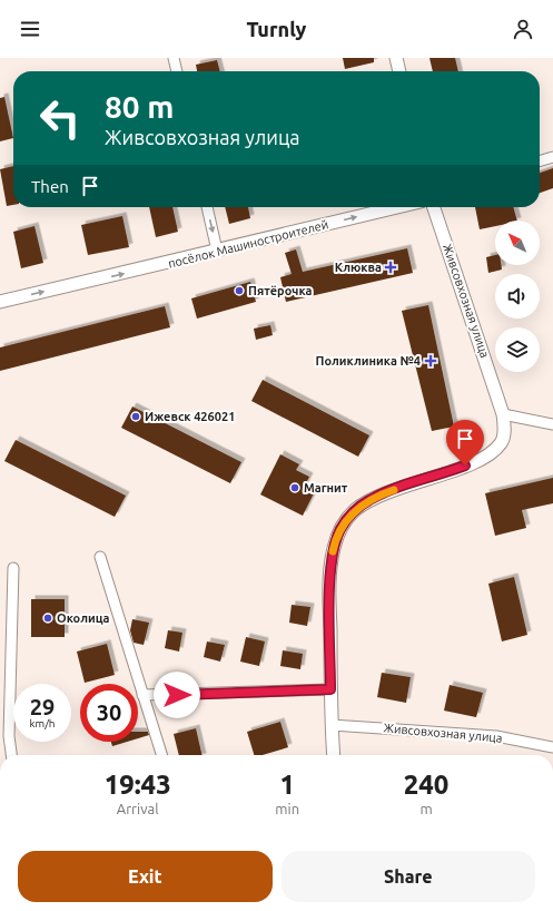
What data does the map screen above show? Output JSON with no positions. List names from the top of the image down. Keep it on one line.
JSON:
{"streets":{"street":["посёлок Машиностроителей","Живсовхозная улица"]},"one_way":["посёлок Машиностроителей"],"places":{"health":["Клюква","Поликлиника №4"],"other":["Пятёрочка","Ижевск 426021","Магнит","Околица"]},"north":"top left","page":{"header":"Turnly","turn":["80 m","Живсовхозная улица"],"then":"Then","speed":"29 km/h","limit":"30","eta":["19:43","Arrival","1","min","240","m"],"buttons":["Exit","Share"]}}
